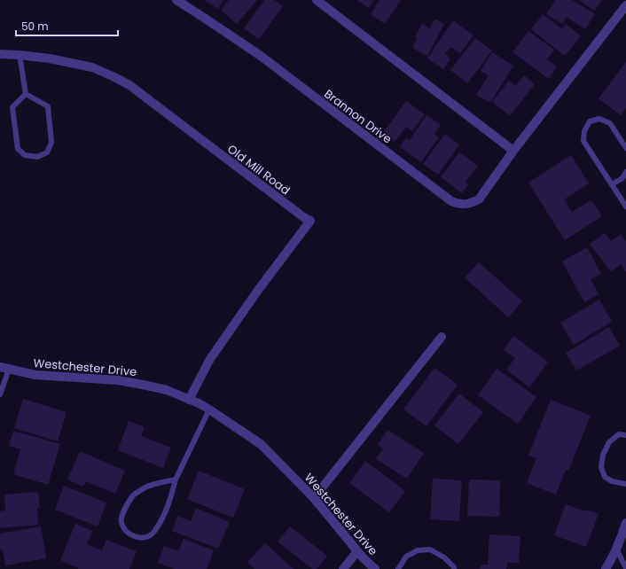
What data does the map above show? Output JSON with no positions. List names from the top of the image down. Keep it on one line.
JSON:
{"streets":{"street":["Brannon Drive","Old Mill Road","Westchester Drive"]},"crossings":[["Old Mill Road","Westchester Drive"]],"scale_bar":"50 m"}
